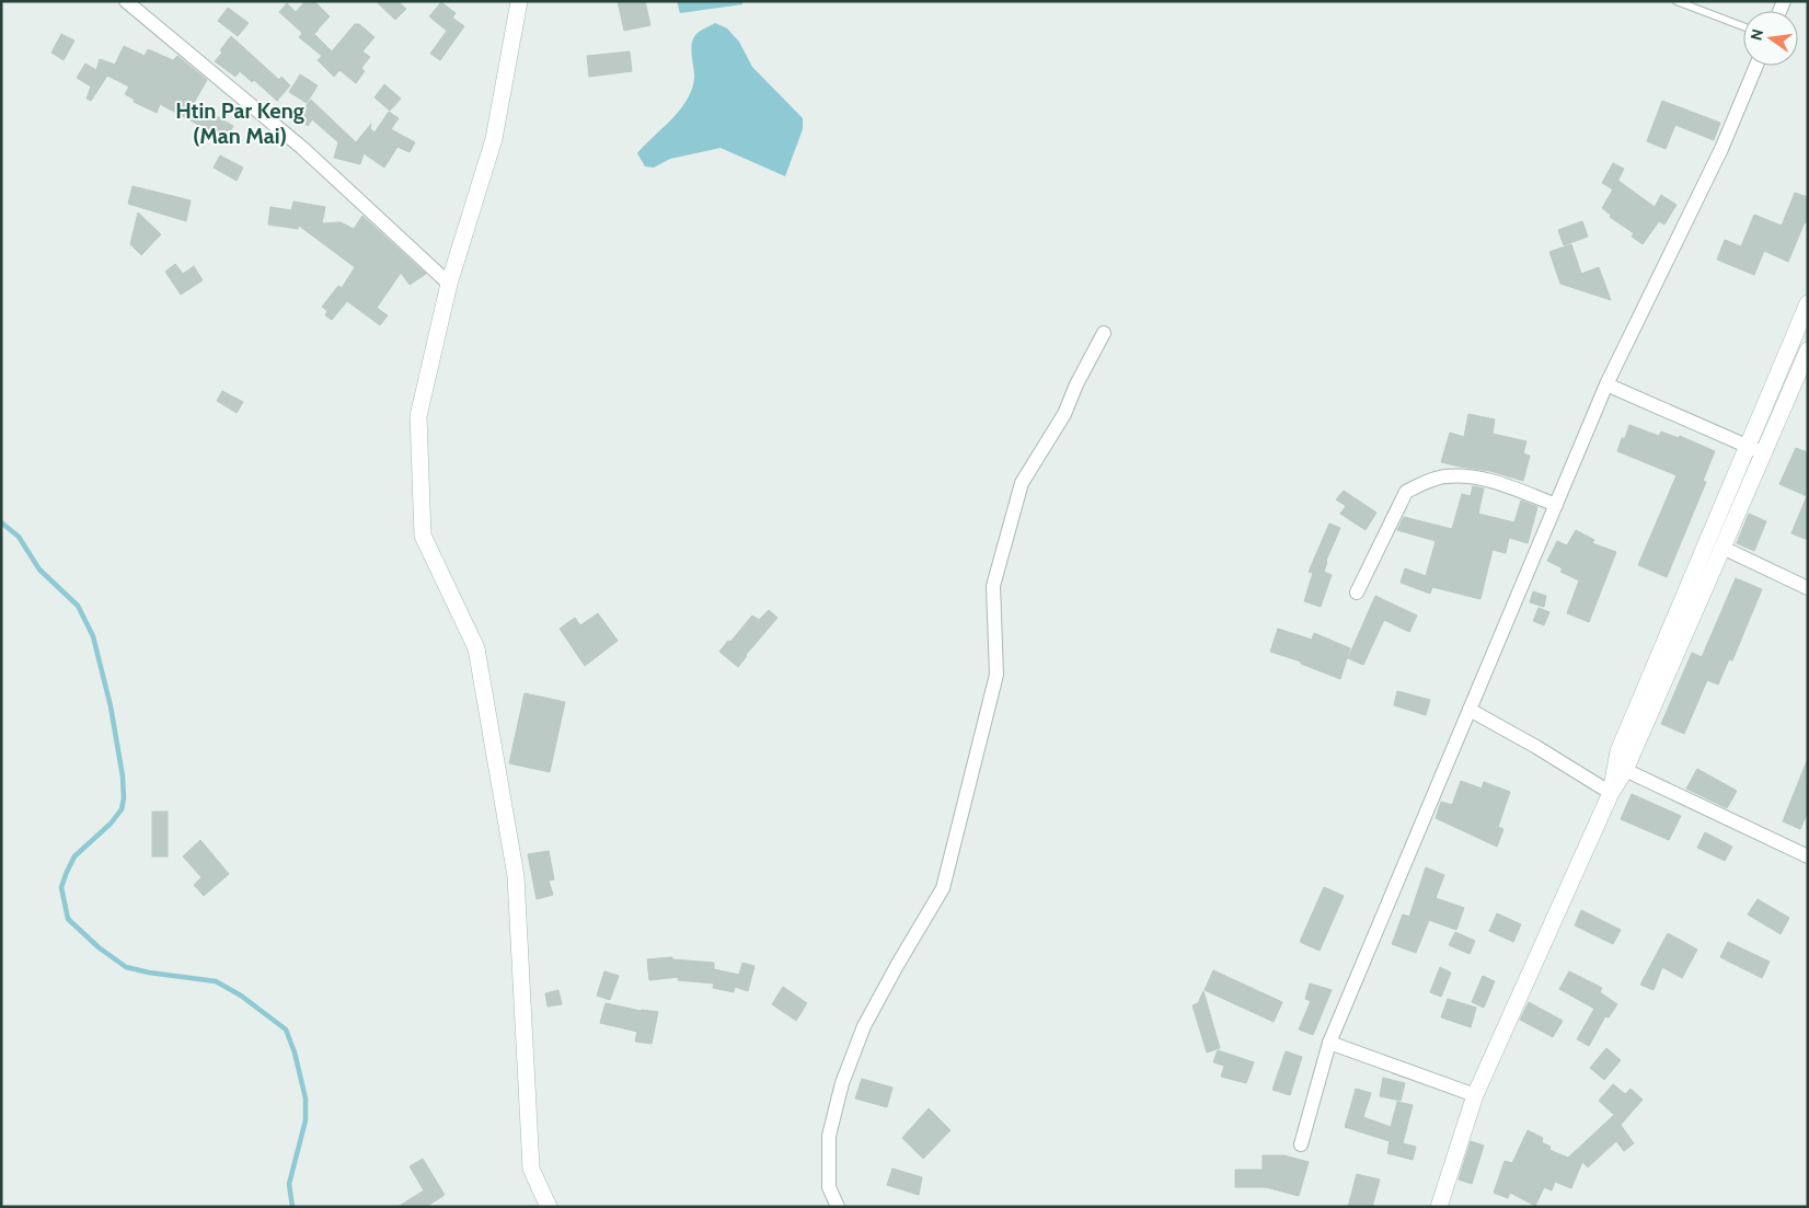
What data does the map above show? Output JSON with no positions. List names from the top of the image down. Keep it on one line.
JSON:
{"districts":["Htin Par Keng (Man Mai)"],"north":"left"}
